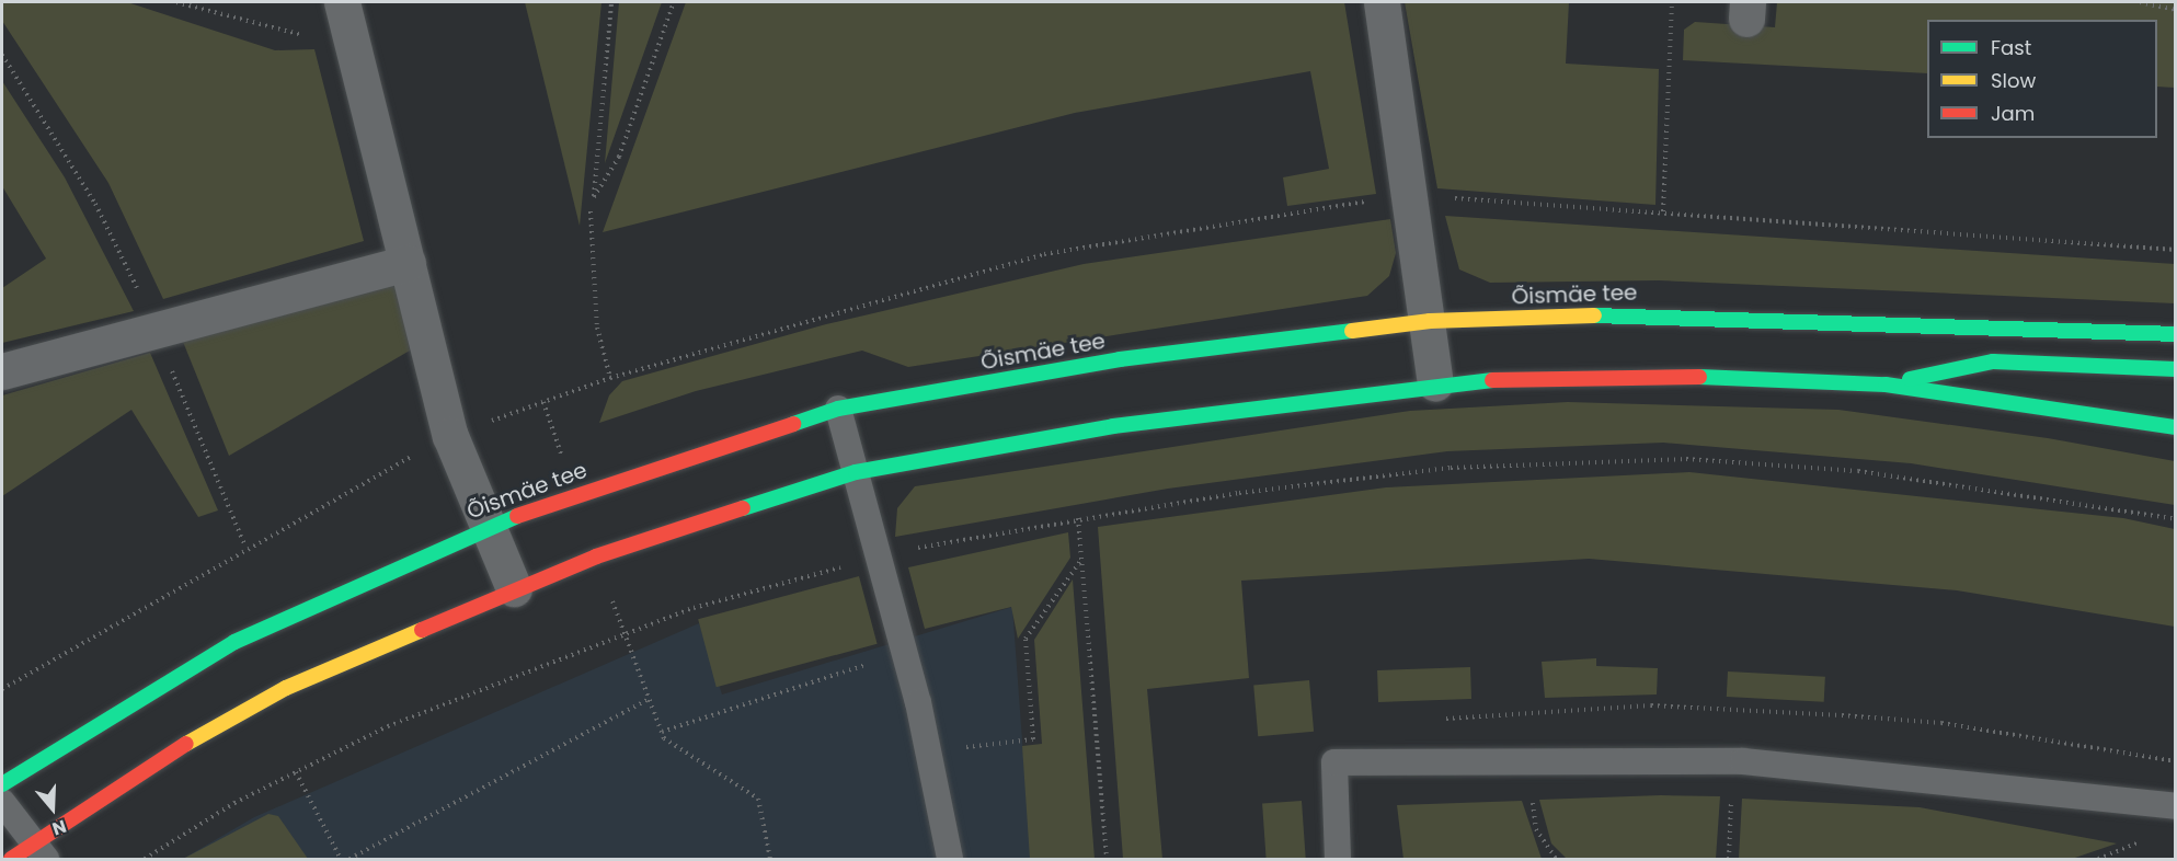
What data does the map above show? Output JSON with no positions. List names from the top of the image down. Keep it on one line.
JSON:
{"streets":{"main road":["Õismäe tee"]},"legend":["Fast","Slow","Jam"],"north":"bottom"}
